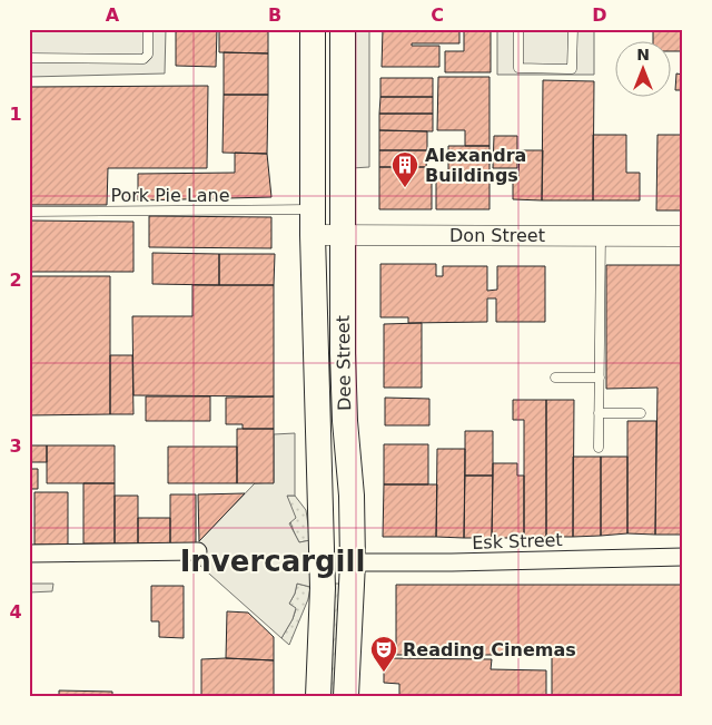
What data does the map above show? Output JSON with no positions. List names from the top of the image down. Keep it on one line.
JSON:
{"streets":{"main road":["Dee Street"],"street":["Don Street","Esk Street"],"lane":["Pork Pie Lane"]},"crossings":[["Pork Pie Lane","Dee Street"],["Don Street","Dee Street"],["Dee Street","Esk Street"]],"districts":["Invercargill"],"places":{"building":["Alexandra Buildings"],"theatre":["Reading Cinemas"]},"north":"top","grid":{"columns":["A","B","C","D"],"rows":["1","2","3","4"]}}
